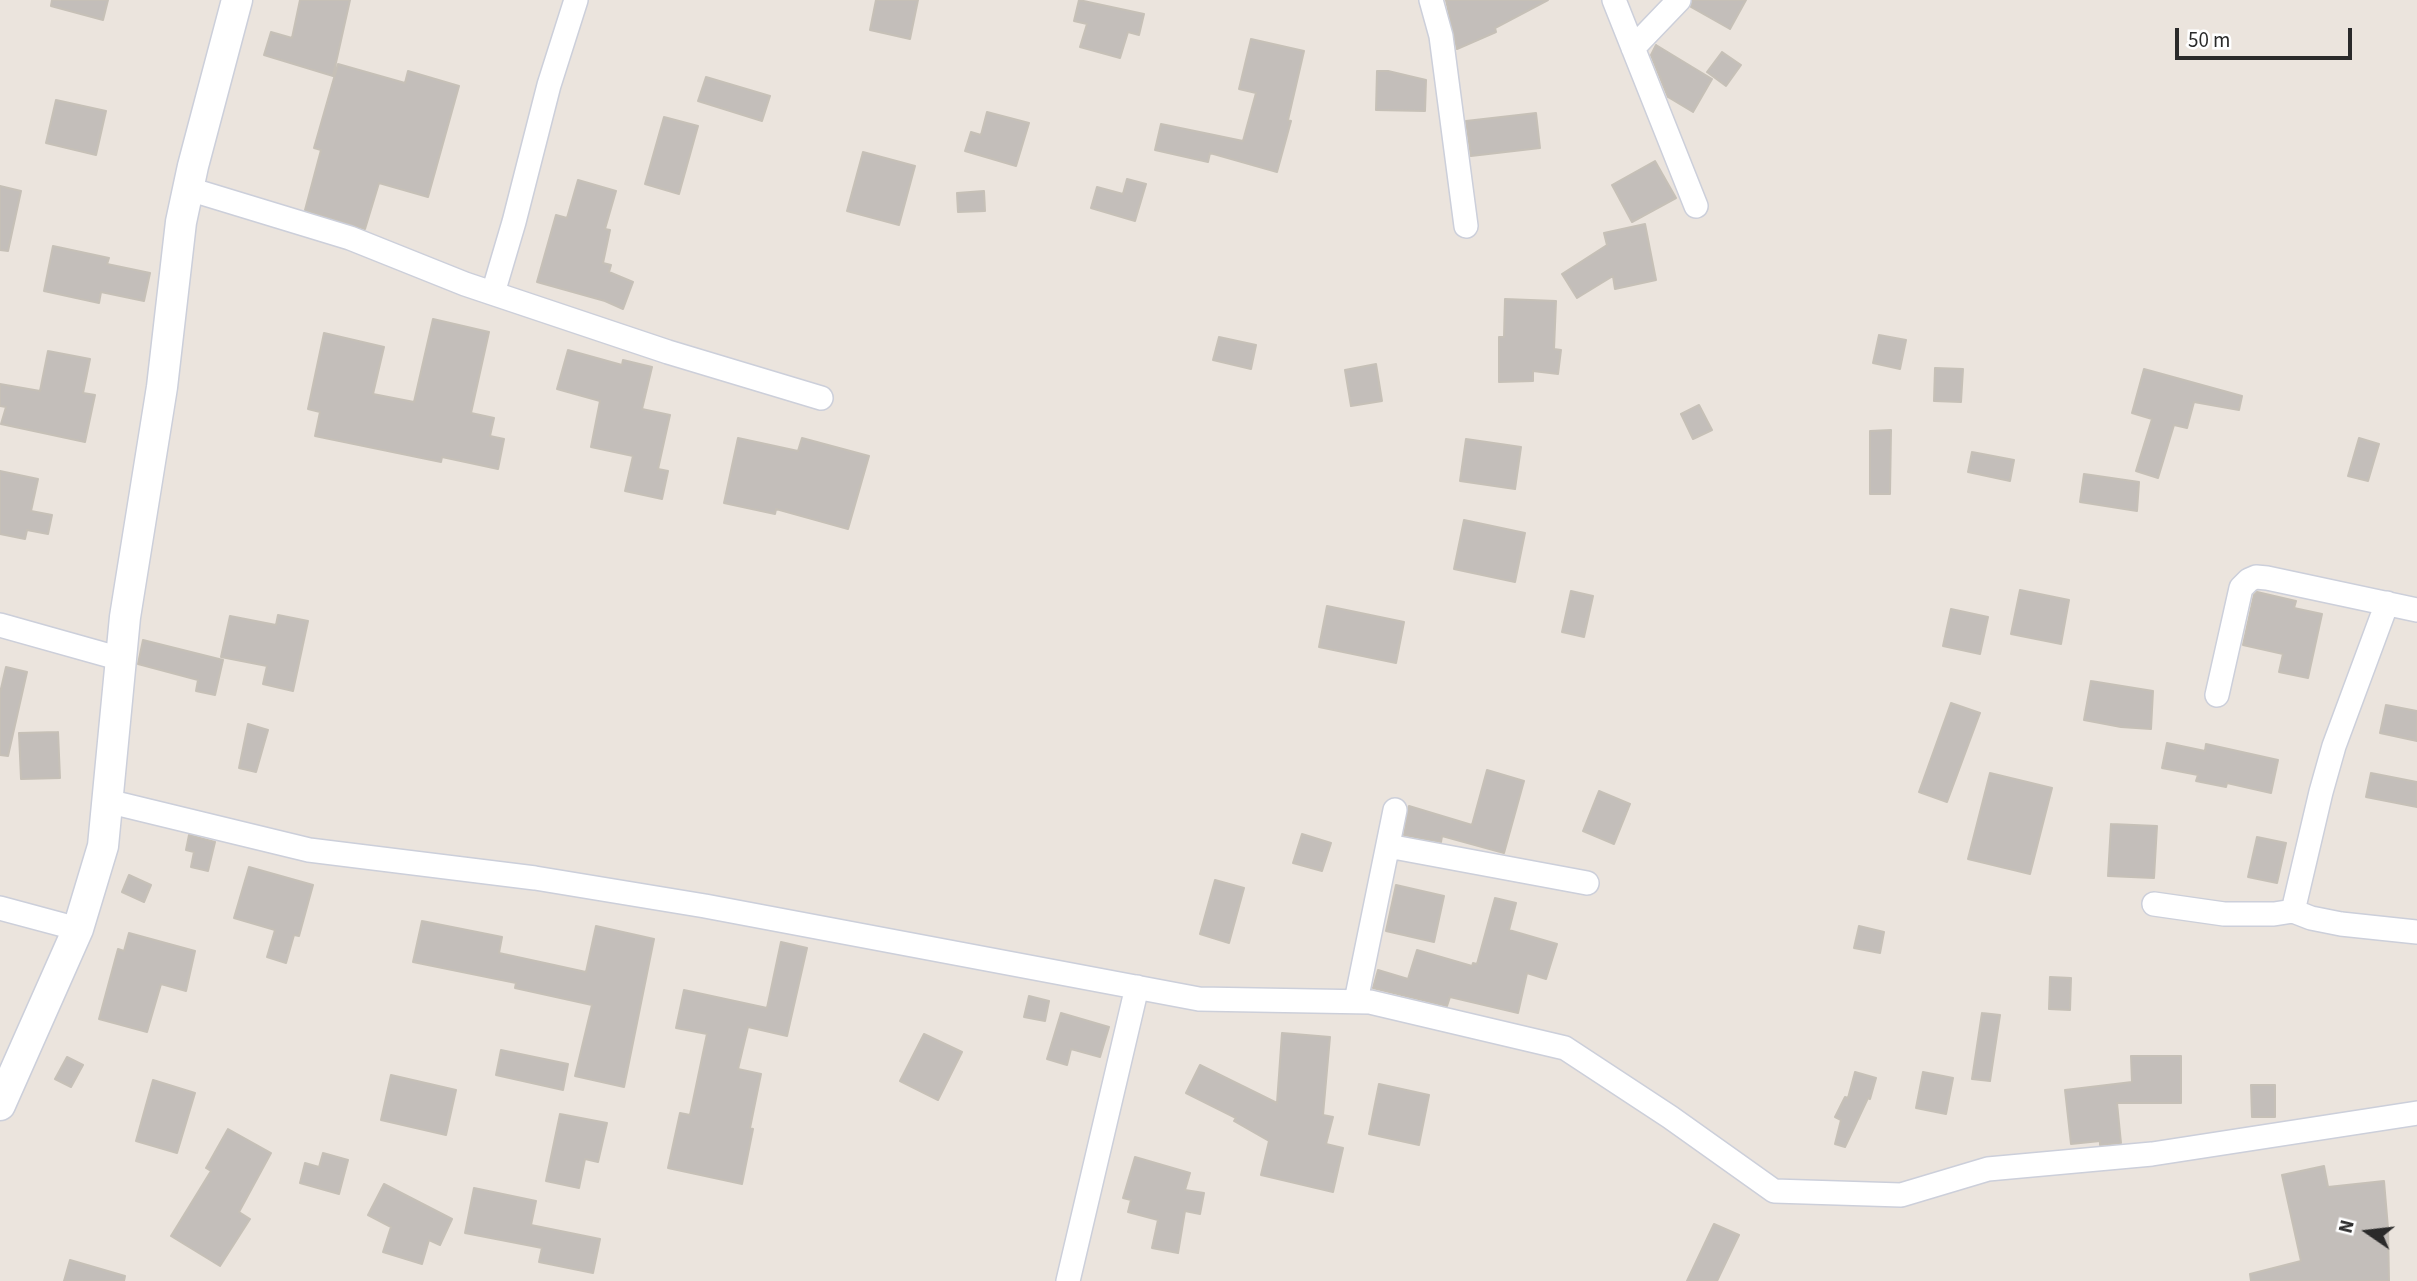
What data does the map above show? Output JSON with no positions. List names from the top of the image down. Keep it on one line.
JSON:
{"scale_bar":"50 m","north":"left"}
